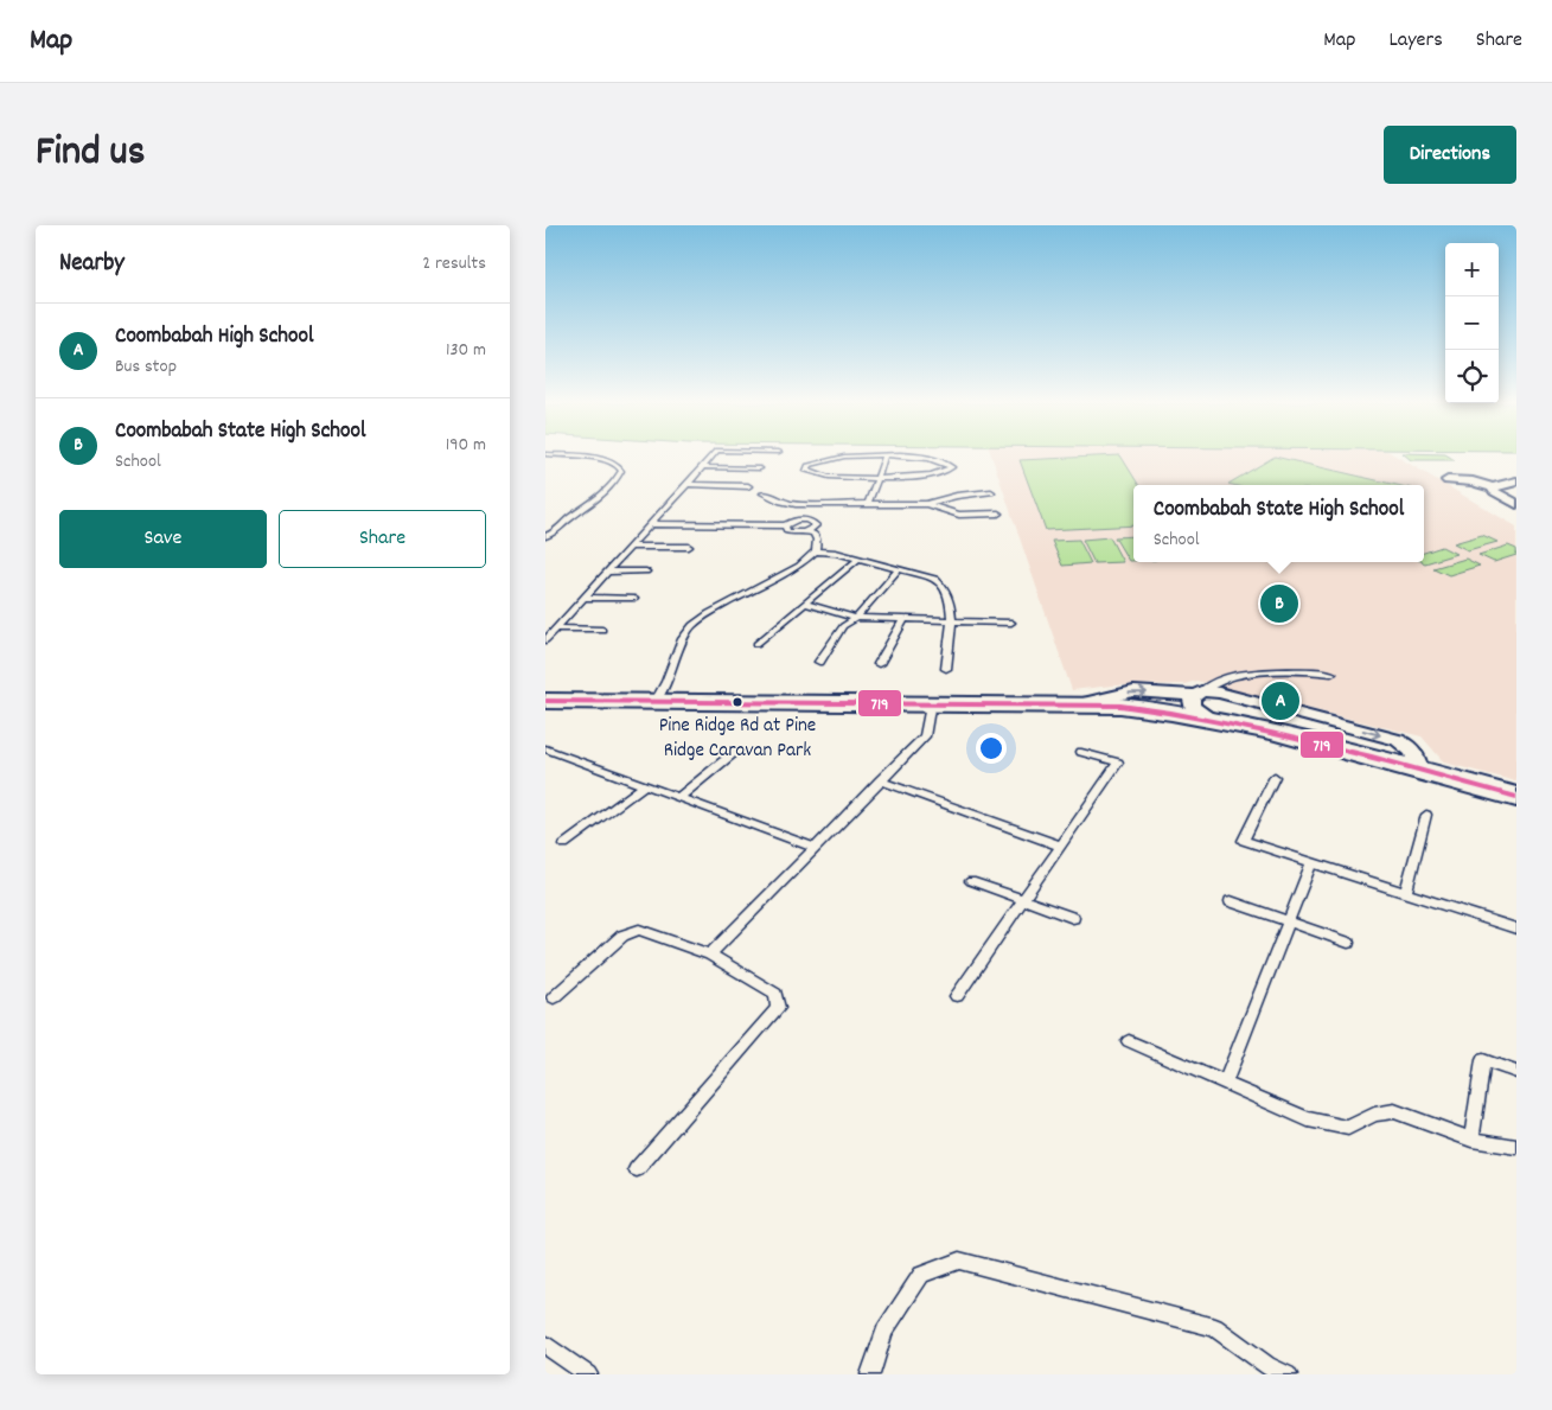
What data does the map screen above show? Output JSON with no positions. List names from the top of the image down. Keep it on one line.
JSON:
{"places":["Pine Ridge Rd at Pine Ridge Caravan Park"],"lines":["transit line 719"],"page":{"header":"Map","nav":["Map","Layers","Share"],"title":"Find us","buttons":["Directions",["Save","Share"]],"heading":["Nearby","2 results"],"map_buttons":["+","−"],"list":[{"mark":"A","name":"Coombabah High School","note":"Bus stop","value":"130 m"},{"mark":"B","name":"Coombabah State High School","note":"School","value":"190 m"}],"popup":["Coombabah State High School","School"],"pins":["B","A"]}}
